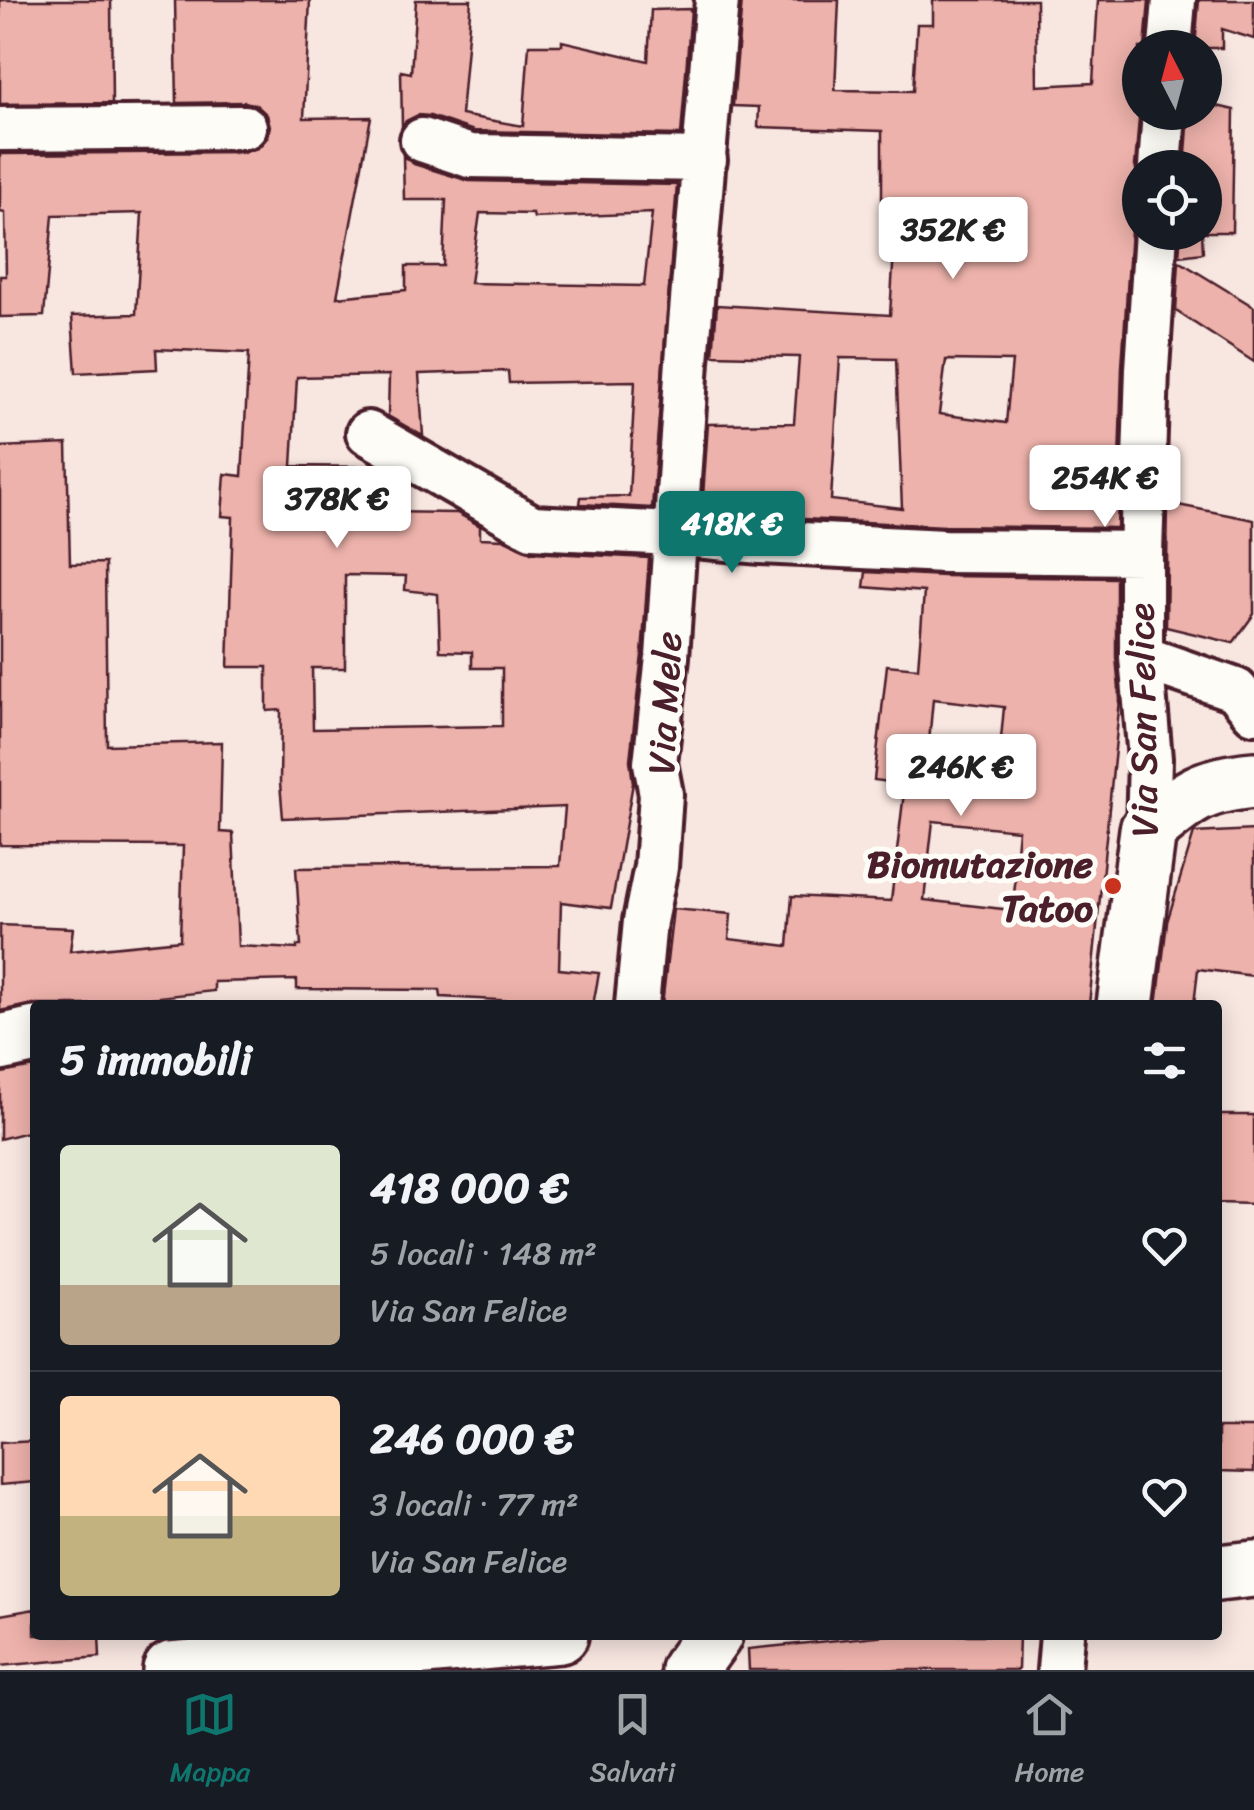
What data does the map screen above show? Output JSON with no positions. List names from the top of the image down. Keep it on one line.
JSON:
{"streets":{"street":["Via Mele","Via San Felice"]},"crossings":[["Via Mele","Via San Felice"]],"places":["Biomutazione Tatoo"],"north":"top","page":{"price":["352K €","254K €","378K €","418K €","246K €"],"heading":"5 immobili","list":[{"name":"418 000 €","note":"5 locali · 148 m² · Via San Felice"},{"name":"246 000 €","note":"3 locali · 77 m² · Via San Felice"}],"tabs":["Mappa","Salvati","Home"]}}
